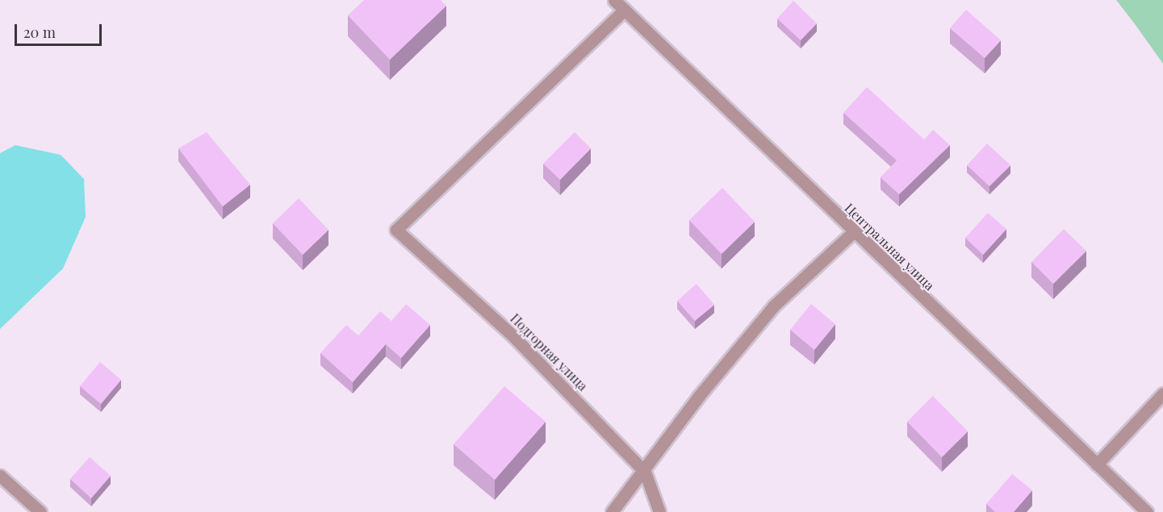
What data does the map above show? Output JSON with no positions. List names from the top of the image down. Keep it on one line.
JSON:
{"streets":{"street":["Центральная улица","Подгорная улица"]},"crossings":[["Центральная улица","Подгорная улица"]],"scale_bar":"20 m"}
